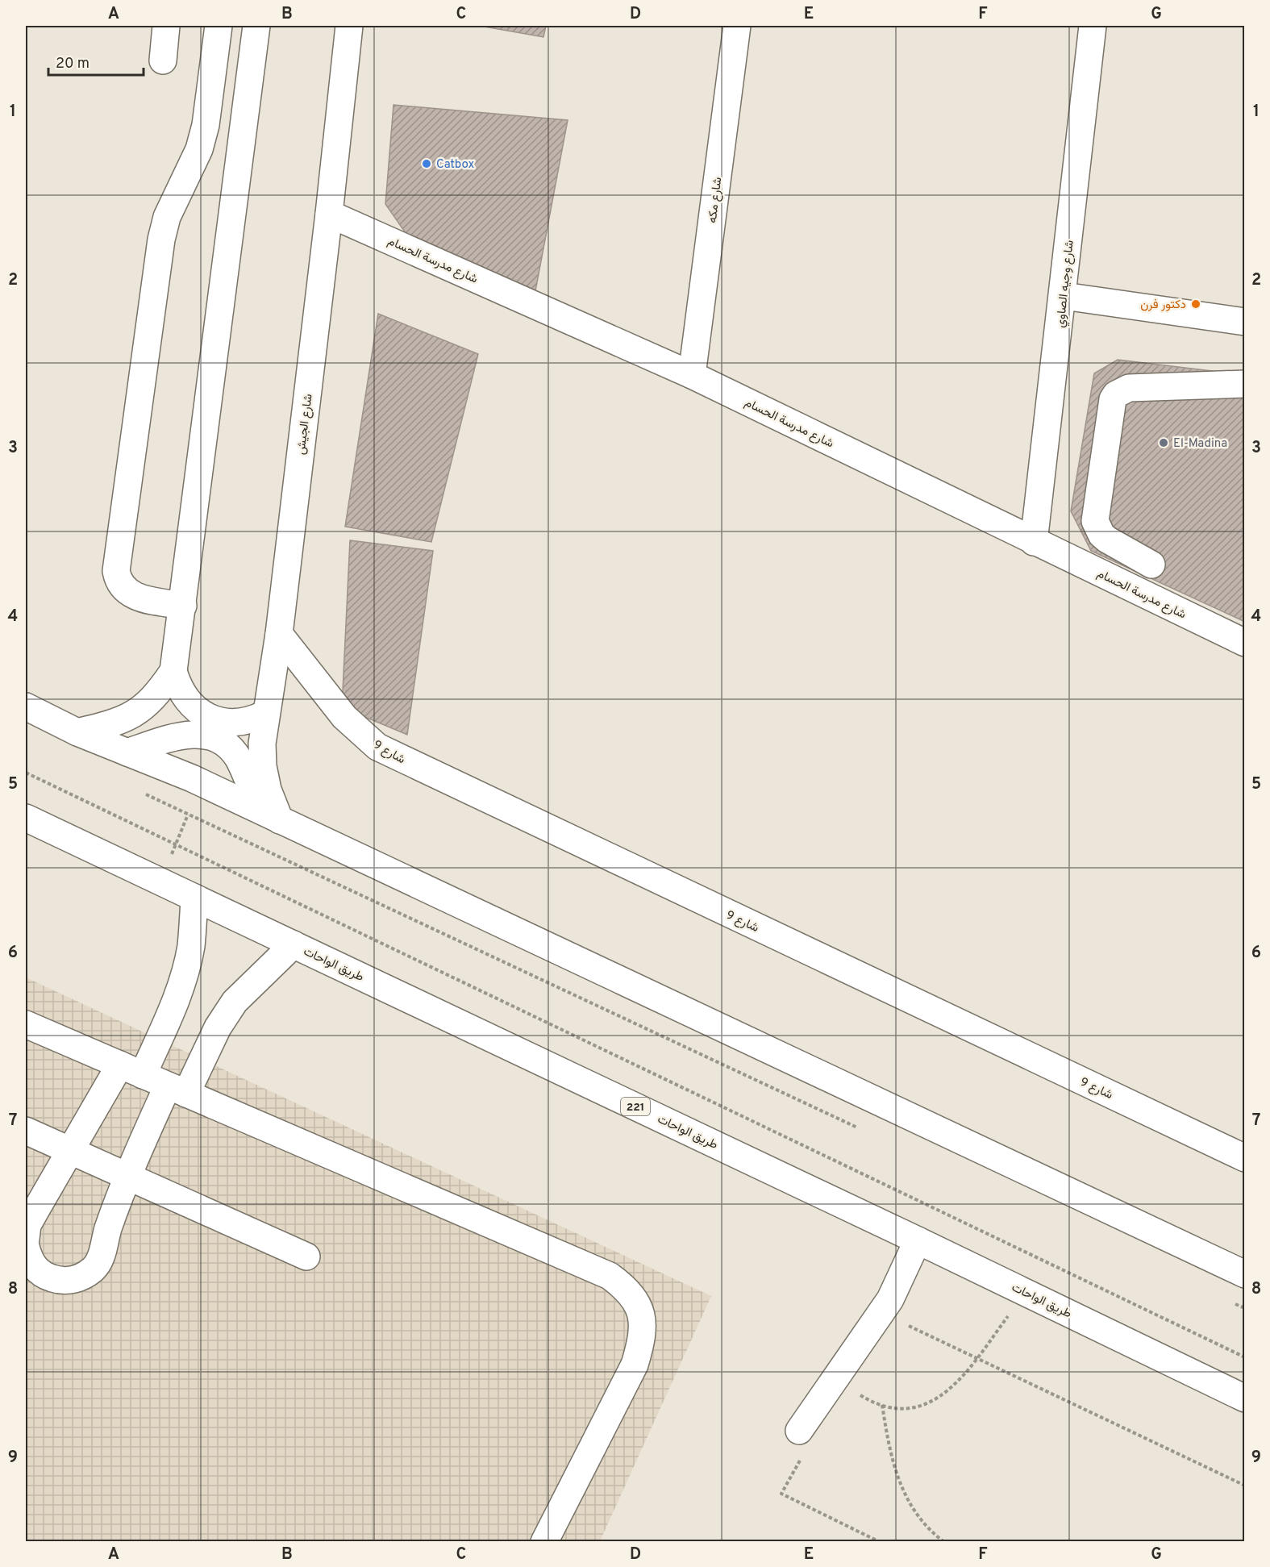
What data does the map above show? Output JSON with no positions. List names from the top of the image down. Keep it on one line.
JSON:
{"streets":{"main road":["شارع مكه","شارع مدرسة الحسام","شارع وجيه الصاوي","شارع الجيش","شارع 9","طريق الواحات","221"]},"crossings":[["شارع مكه","شارع مدرسة الحسام"],["شارع مدرسة الحسام","شارع وجيه الصاوي"],["شارع مدرسة الحسام","شارع الجيش"],["شارع الجيش","شارع 9"]],"places":["Catbox","دكتور فرن","El-Madina"],"scale_bar":"20 m","grid":{"columns":["A","B","C","D","E","F","G"],"rows":["1","2","3","4","5","6","7","8","9"]}}
